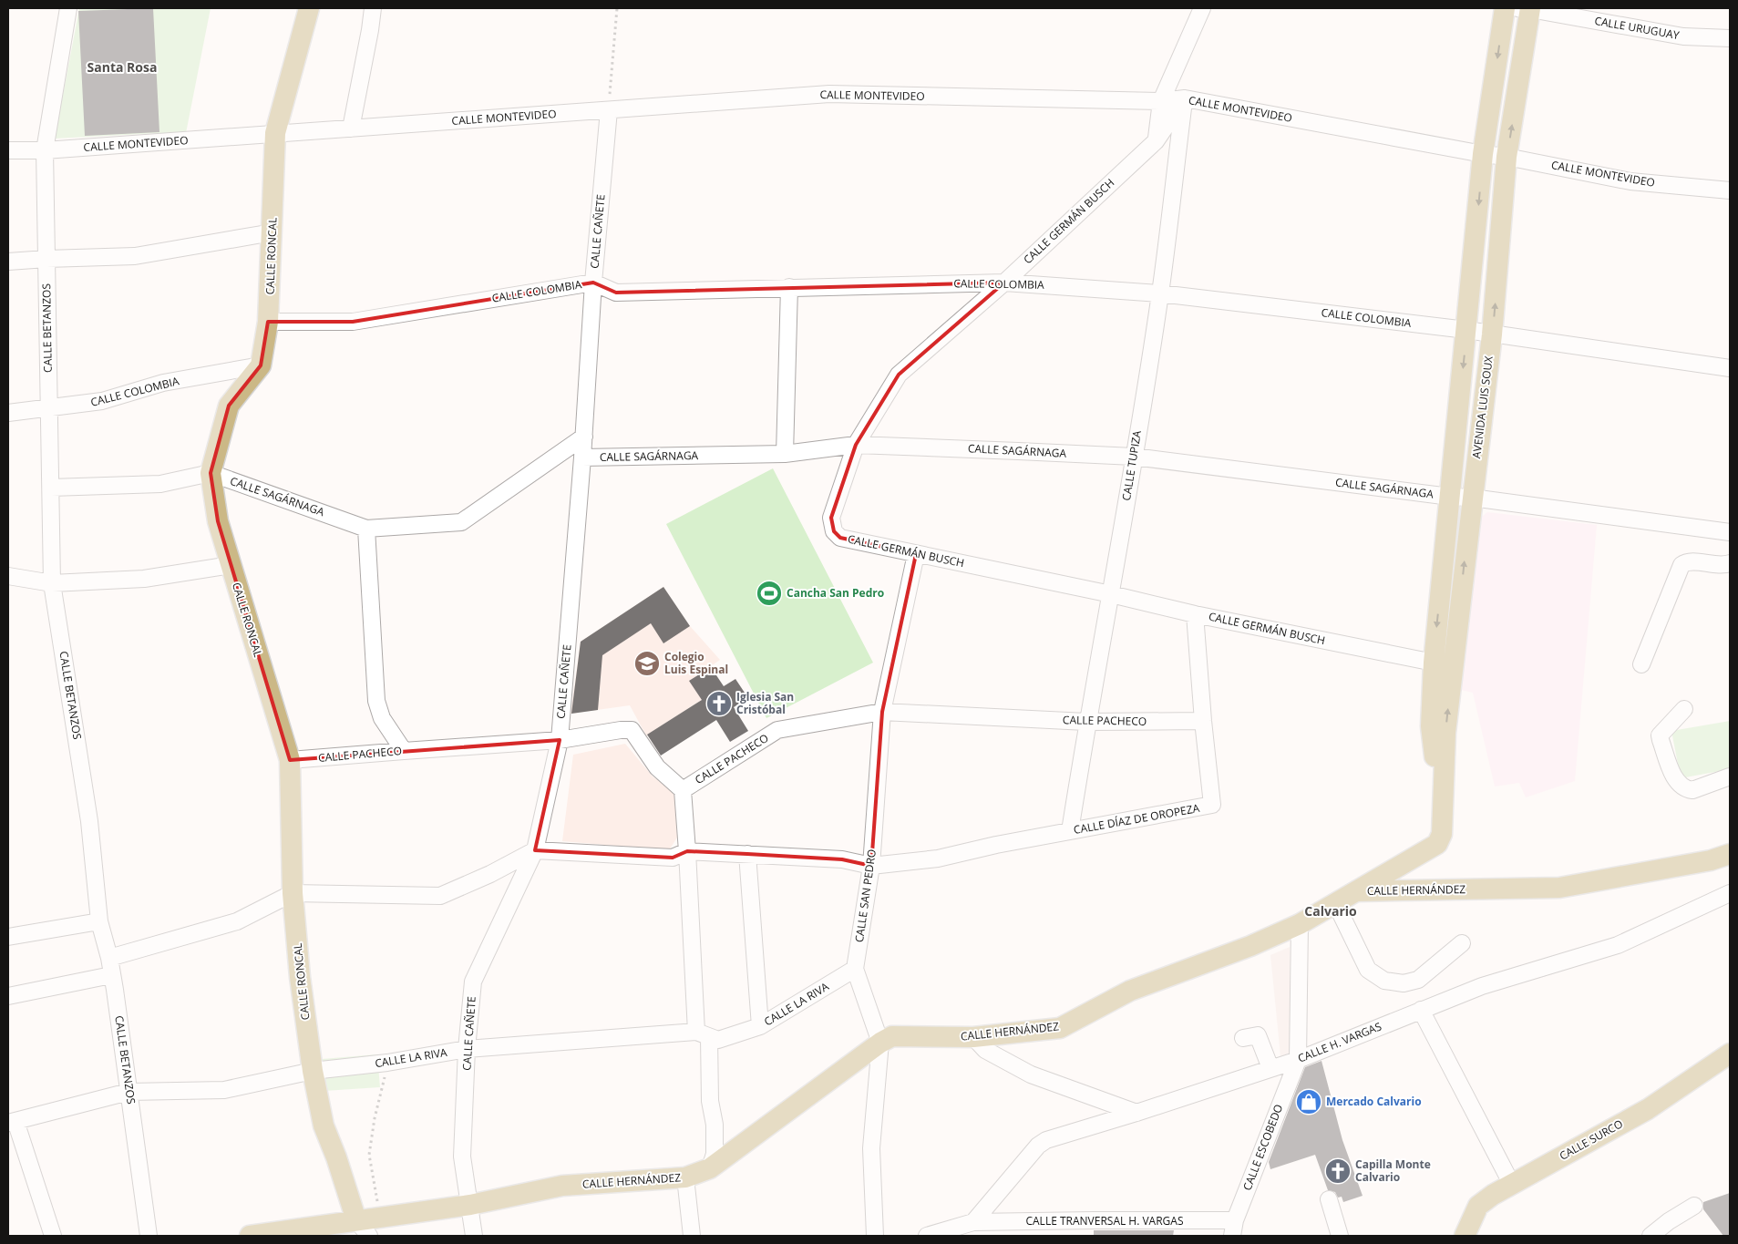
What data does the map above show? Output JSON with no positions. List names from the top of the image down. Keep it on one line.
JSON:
{"streets":{"main road":["CALLE RONCAL","AVENIDA LUIS SOUX","CALLE HERNÁNDEZ","CALLE SURCO"],"street":["CALLE URUGUAY","CALLE MONTEVIDEO","CALLE GERMÁN BUSCH","CALLE CAÑETE","CALLE COLOMBIA","CALLE BETANZOS","CALLE SAGÁRNAGA","CALLE TUPIZA","CALLE PACHECO","CALLE DÍAZ DE OROPEZA","CALLE SAN PEDRO","CALLE LA RIVA","CALLE H. VARGAS","CALLE ESCOBEDO","CALLE TRANVERSAL H. VARGAS"]},"crossings":[["CALLE URUGUAY","AVENIDA LUIS SOUX"],["CALLE MONTEVIDEO","CALLE GERMÁN BUSCH"],["CALLE MONTEVIDEO","CALLE CAÑETE"],["CALLE MONTEVIDEO","CALLE RONCAL"],["CALLE MONTEVIDEO","CALLE BETANZOS"],["CALLE MONTEVIDEO","AVENIDA LUIS SOUX"],["CALLE MONTEVIDEO","CALLE TUPIZA"],["CALLE GERMÁN BUSCH","CALLE COLOMBIA"],["CALLE GERMÁN BUSCH","AVENIDA LUIS SOUX"],["CALLE GERMÁN BUSCH","CALLE SAGÁRNAGA"],["CALLE GERMÁN BUSCH","CALLE TUPIZA"],["CALLE GERMÁN BUSCH","CALLE DÍAZ DE OROPEZA"],["CALLE GERMÁN BUSCH","CALLE SAN PEDRO"],["CALLE CAÑETE","CALLE COLOMBIA"],["CALLE CAÑETE","CALLE SAGÁRNAGA"],["CALLE CAÑETE","CALLE PACHECO"],["CALLE CAÑETE","CALLE DÍAZ DE OROPEZA"],["CALLE CAÑETE","CALLE HERNÁNDEZ"],["CALLE CAÑETE","CALLE LA RIVA"],["CALLE RONCAL","CALLE COLOMBIA"],["CALLE RONCAL","CALLE SAGÁRNAGA"],["CALLE RONCAL","CALLE PACHECO"],["CALLE RONCAL","CALLE HERNÁNDEZ"],["CALLE RONCAL","CALLE LA RIVA"],["CALLE COLOMBIA","CALLE BETANZOS"],["CALLE COLOMBIA","AVENIDA LUIS SOUX"],["CALLE COLOMBIA","CALLE TUPIZA"],["CALLE BETANZOS","CALLE LA RIVA"],["AVENIDA LUIS SOUX","CALLE SAGÁRNAGA"],["AVENIDA LUIS SOUX","CALLE HERNÁNDEZ"],["CALLE SAGÁRNAGA","CALLE TUPIZA"],["CALLE TUPIZA","CALLE PACHECO"],["CALLE TUPIZA","CALLE DÍAZ DE OROPEZA"],["CALLE PACHECO","CALLE DÍAZ DE OROPEZA"],["CALLE PACHECO","CALLE SAN PEDRO"],["CALLE DÍAZ DE OROPEZA","CALLE SAN PEDRO"],["CALLE HERNÁNDEZ","CALLE SAN PEDRO"],["CALLE SAN PEDRO","CALLE LA RIVA"],["CALLE H. VARGAS","CALLE ESCOBEDO"],["CALLE H. VARGAS","CALLE TRANVERSAL H. VARGAS"],["CALLE ESCOBEDO","CALLE TRANVERSAL H. VARGAS"]],"districts":["Santa Rosa","Calvario"],"places":{"sports":["Cancha San Pedro"],"school or university":["Colegio Luis Espinal"],"church":["Iglesia San Cristóbal","Capilla Monte Calvario"],"shop":["Mercado Calvario"]}}
